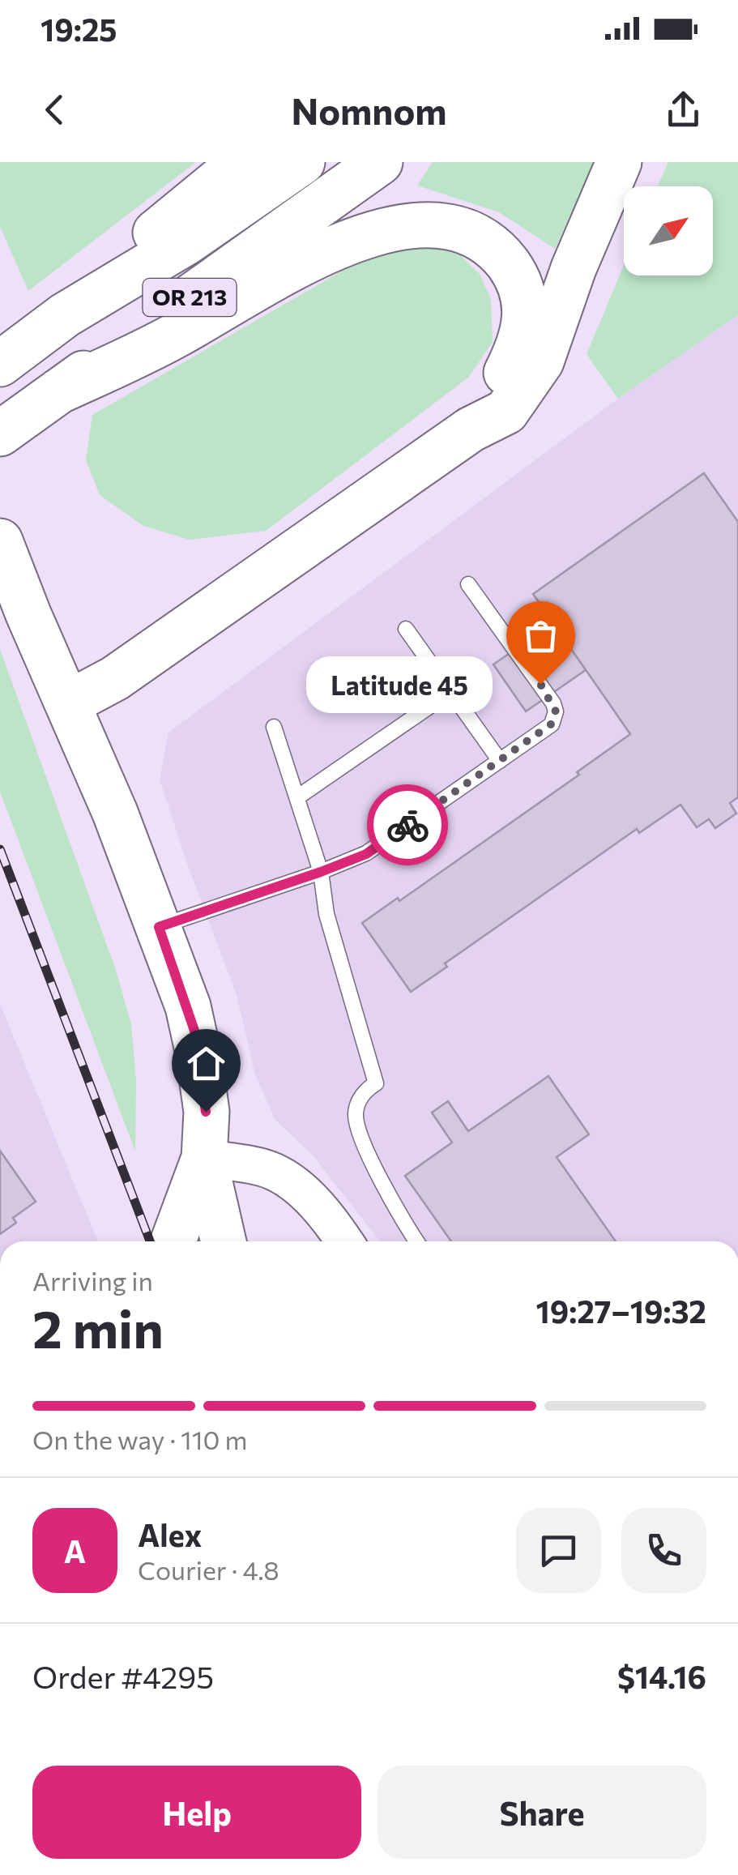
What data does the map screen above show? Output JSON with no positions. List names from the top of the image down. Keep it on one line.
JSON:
{"streets":{"main road":["OR 213"]},"places":["Latitude 45"],"north":"top right","page":{"status":"19:25","header":"Nomnom","bubble":"Latitude 45","heading":["2 min","Arriving in","19:27–19:32"],"panel":["Alex","Courier · 4.8","Order #4295","$14.16"],"bar":"On the way · 110 m","round":"A","buttons":["Help","Share"]}}
